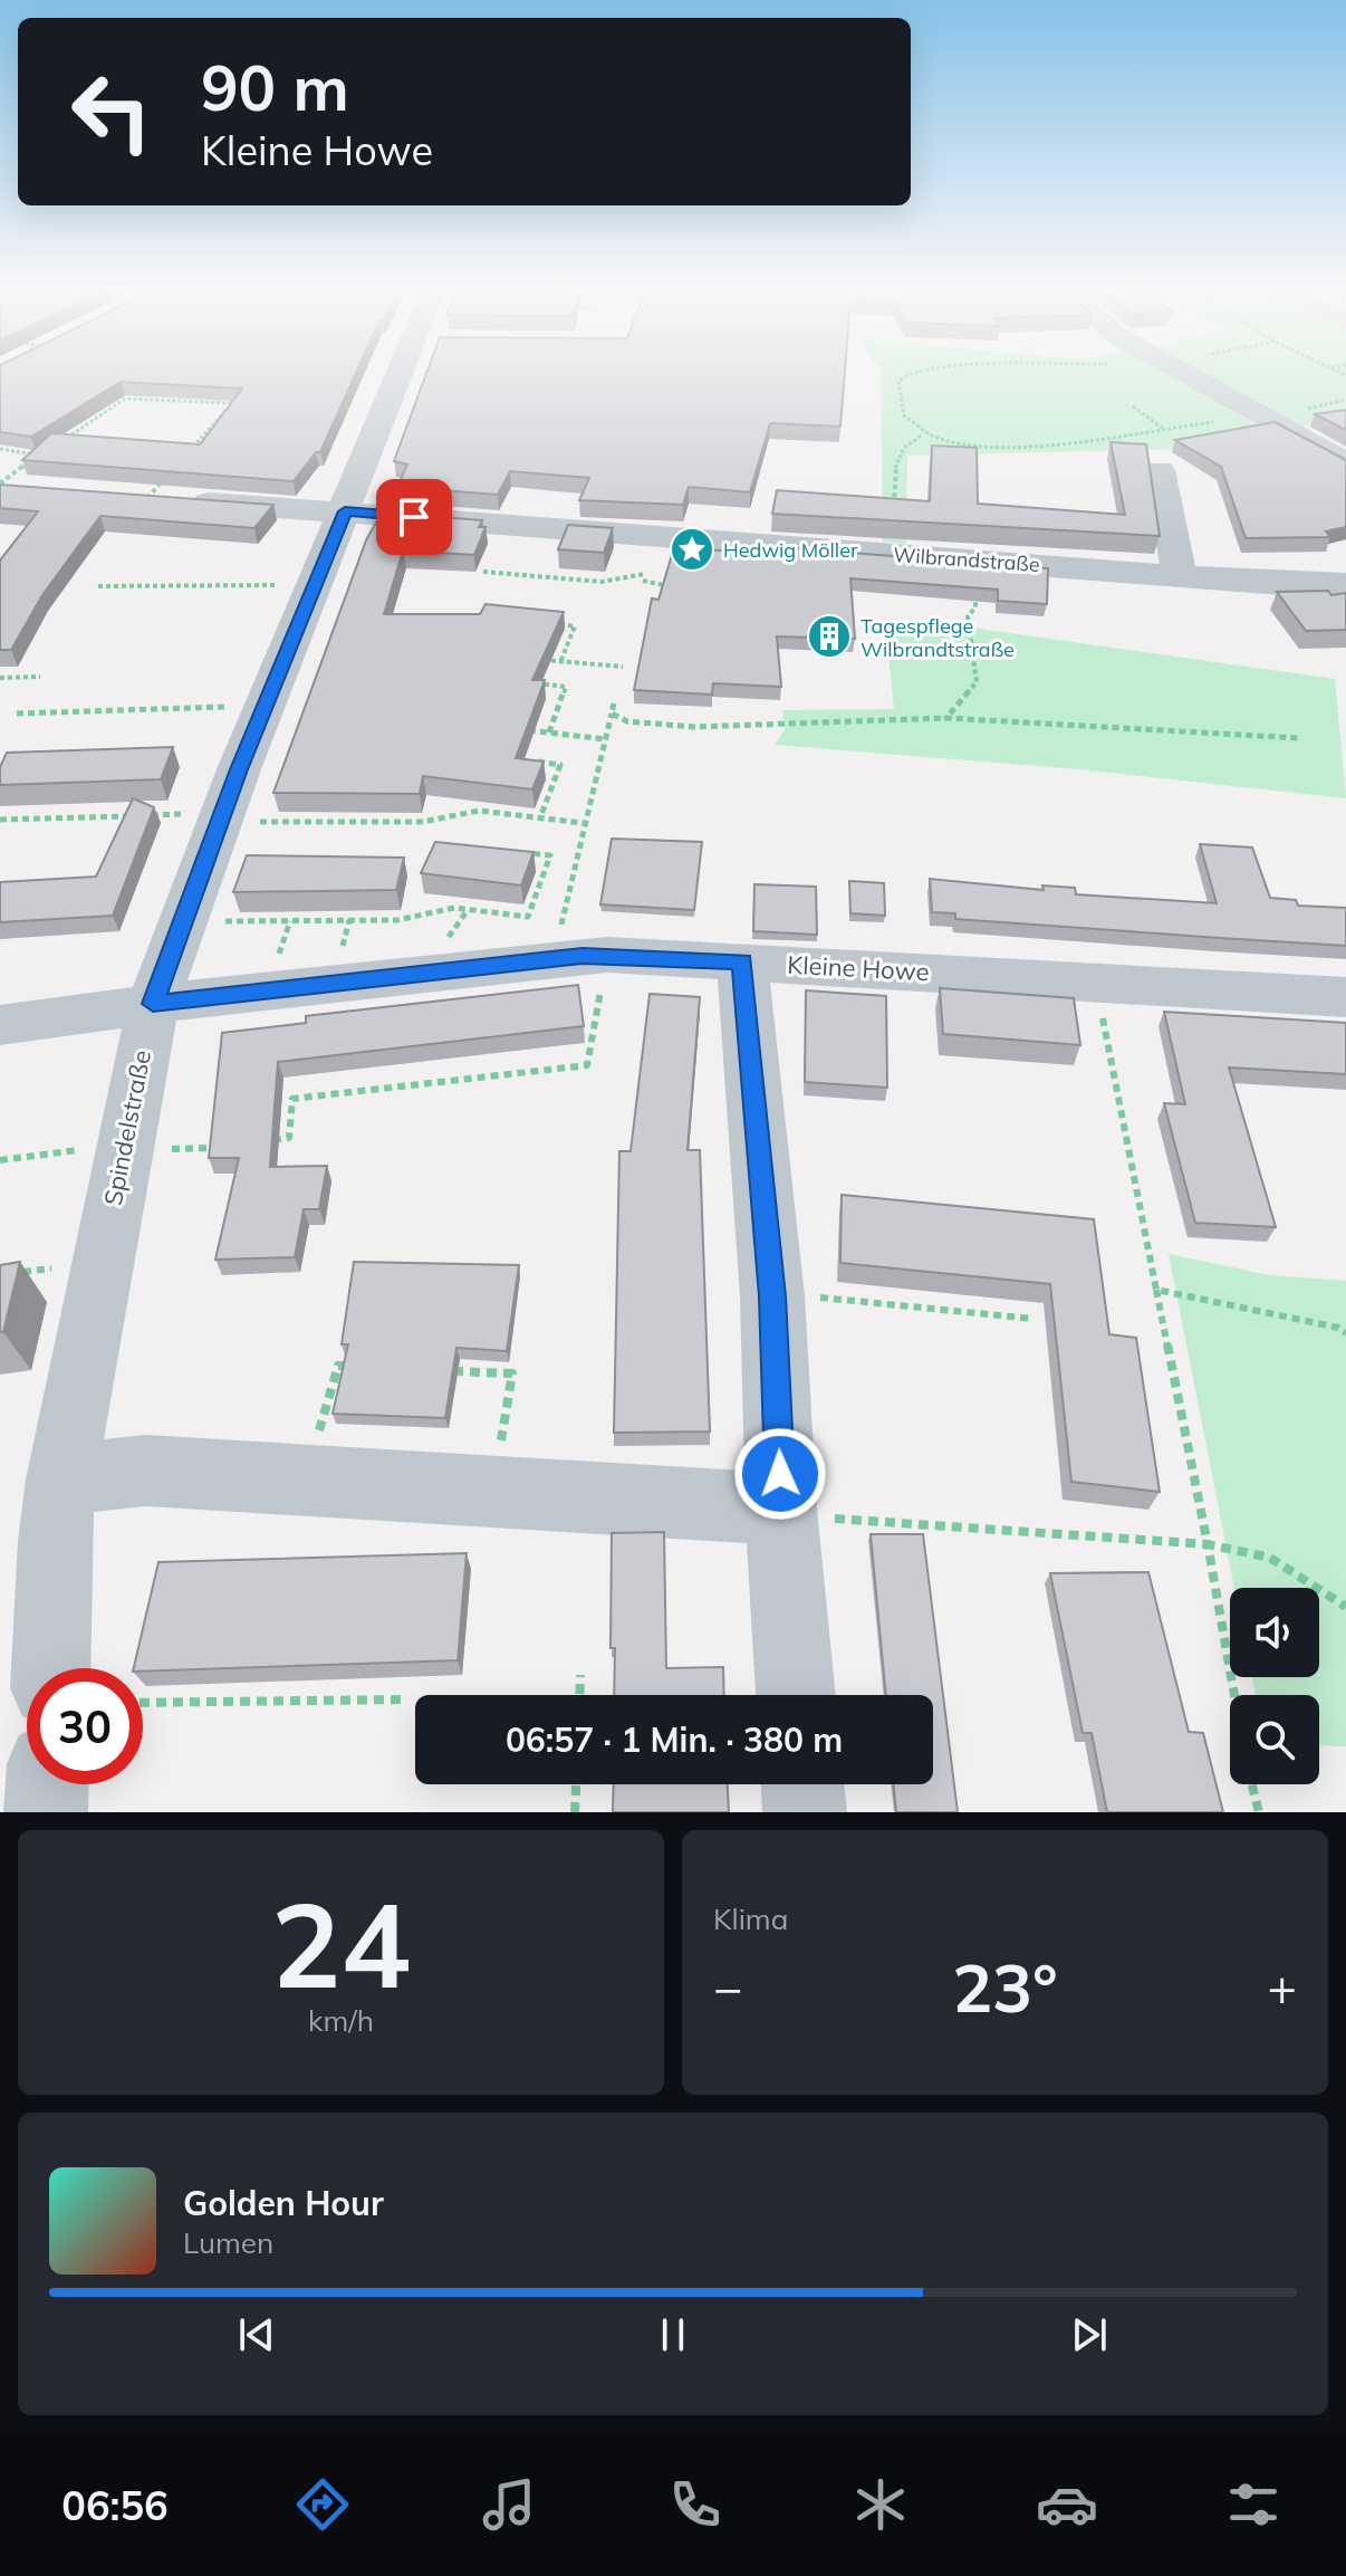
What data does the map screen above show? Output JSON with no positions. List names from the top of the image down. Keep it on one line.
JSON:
{"streets":{"street":["Wilbrandstraße","Kleine Howe","Spindelstraße"]},"crossings":[["Wilbrandstraße","Spindelstraße"],["Kleine Howe","Spindelstraße"]],"places":{"place":["Hedwig Möller"],"building":["Tagespflege Wilbrandtstraße"]},"page":{"turn":["90 m","Kleine Howe"],"limit":"30","trip":"06:57 · 1 Min. · 380 m","tile":[["24","km/h"],"Klima"],"heat":["−","23°","+"],"song":["Golden Hour","Lumen"],"tabs":"06:56"}}
